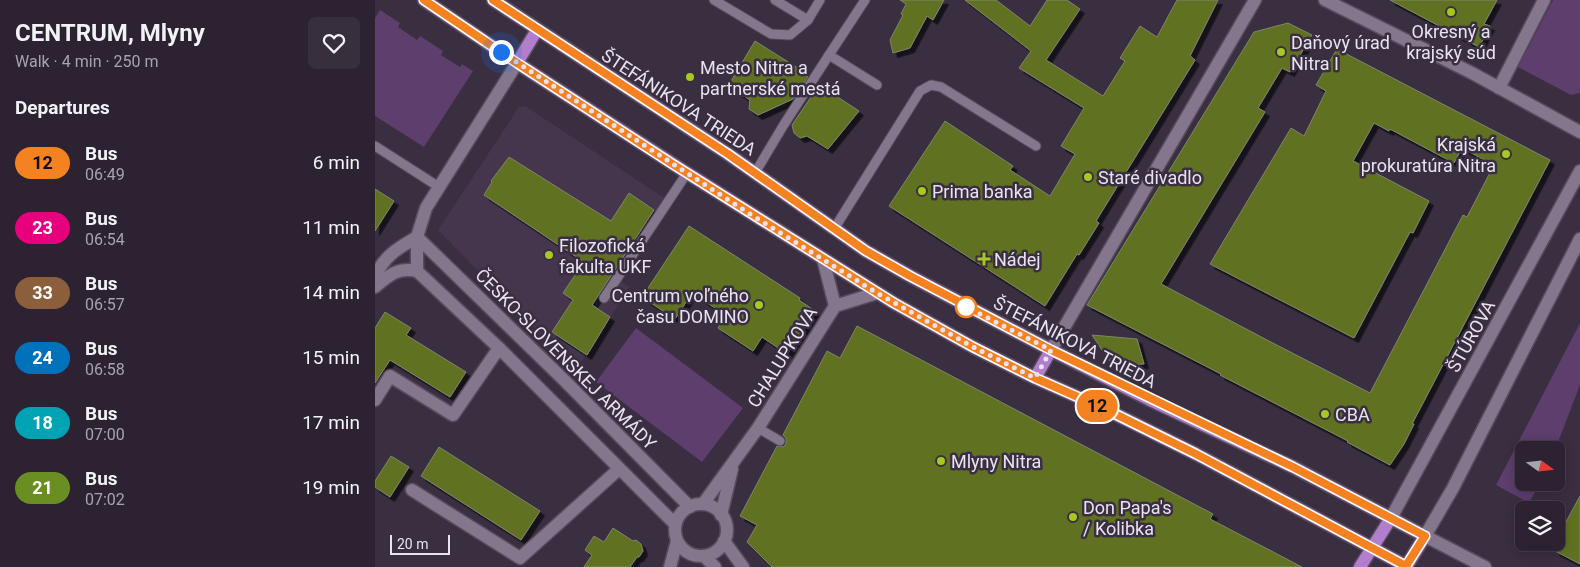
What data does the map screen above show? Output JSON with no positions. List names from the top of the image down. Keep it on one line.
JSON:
{"streets":{"main road":["ŠTEFÁNIKOVA TRIEDA"],"street":["ŠTÚROVA","CHALUPKOVA","ČESKO-SLOVENSKEJ ARMÁDY"]},"crossings":[["ŠTEFÁNIKOVA TRIEDA","ŠTÚROVA"],["CHALUPKOVA","ČESKO-SLOVENSKEJ ARMÁDY"]],"places":{"other":["Okresný a krajský súd","Daňový úrad Nitra I","Mesto Nitra a partnerské mestá","Krajská prokuratúra Nitra","Staré divadlo","Prima banka","Filozofická fakulta UKF","Centrum voľného času DOMINO","CBA","Mlyny Nitra","Don Papa's / Kolibka"],"health":["Nádej"]},"lines":["bus line 12"],"scale_bar":"20 m","north":"right","page":{"heading":[["CENTRUM, Mlyny","Walk · 4 min · 250 m"],"Departures"],"on_map":"12","list":[{"mark":"12","name":"Bus","note":"06:49","value":"6 min"},{"mark":"23","name":"Bus","note":"06:54","value":"11 min"},{"mark":"33","name":"Bus","note":"06:57","value":"14 min"},{"mark":"24","name":"Bus","note":"06:58","value":"15 min"},{"mark":"18","name":"Bus","note":"07:00","value":"17 min"},{"mark":"21","name":"Bus","note":"07:02","value":"19 min"}],"scale":"20 m"}}
